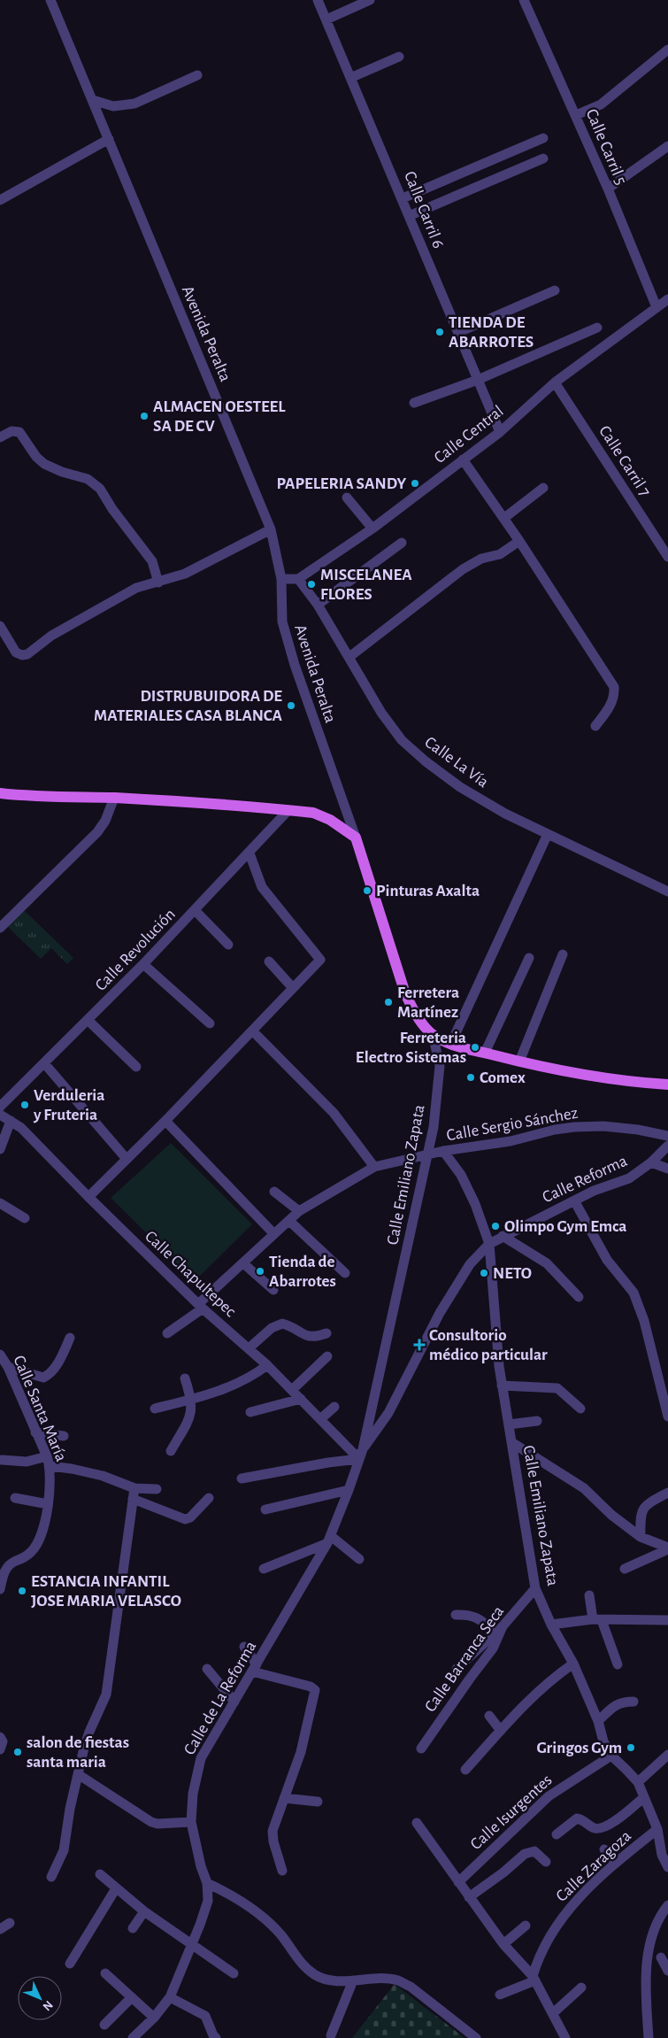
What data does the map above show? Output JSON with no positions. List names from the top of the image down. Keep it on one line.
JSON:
{"streets":{"street":["Calle Carril 5","Calle Carril 6","Avenida Peralta","Calle Central","Calle Carril 7","Calle La Vía","Calle Revolución","Calle Sergio Sánchez","Calle Emiliano Zapata","Calle Reforma","Calle Chapultepec","Calle Santa María","Calle Barranca Seca","Calle de La Reforma","Calle Isurgentes","Calle Zaragoza"]},"crossings":[["Calle Carril 5","Calle Central"],["Calle Carril 6","Calle Central"],["Calle Central","Calle Carril 7"],["Calle Central","Calle La Vía"],["Calle Sergio Sánchez","Calle Emiliano Zapata"],["Calle Sergio Sánchez","Calle Chapultepec"],["Calle Emiliano Zapata","Calle Reforma"],["Calle Emiliano Zapata","Calle Chapultepec"],["Calle Emiliano Zapata","Calle Barranca Seca"],["Calle Emiliano Zapata","Calle de La Reforma"],["Calle Emiliano Zapata","Calle Isurgentes"],["Calle Emiliano Zapata","Calle Zaragoza"],["Calle Reforma","Calle Chapultepec"],["Calle Reforma","Calle de La Reforma"],["Calle Chapultepec","Calle de La Reforma"]],"places":{"other":["TIENDA DE ABARROTES","ALMACEN OESTEEL SA DE CV","PAPELERIA SANDY","MISCELANEA FLORES","DISTRUBUIDORA DE MATERIALES CASA BLANCA","Pinturas Axalta","Ferretera Martínez","Ferreteria Electro Sistemas","Comex","Verduleria y Fruteria","Olimpo Gym Emca","Tienda de Abarrotes","NETO","ESTANCIA INFANTIL JOSE MARIA VELASCO","Gringos Gym","salon de fiestas santa maria"],"health":["Consultorio médico particular"]},"north":"bottom right"}
